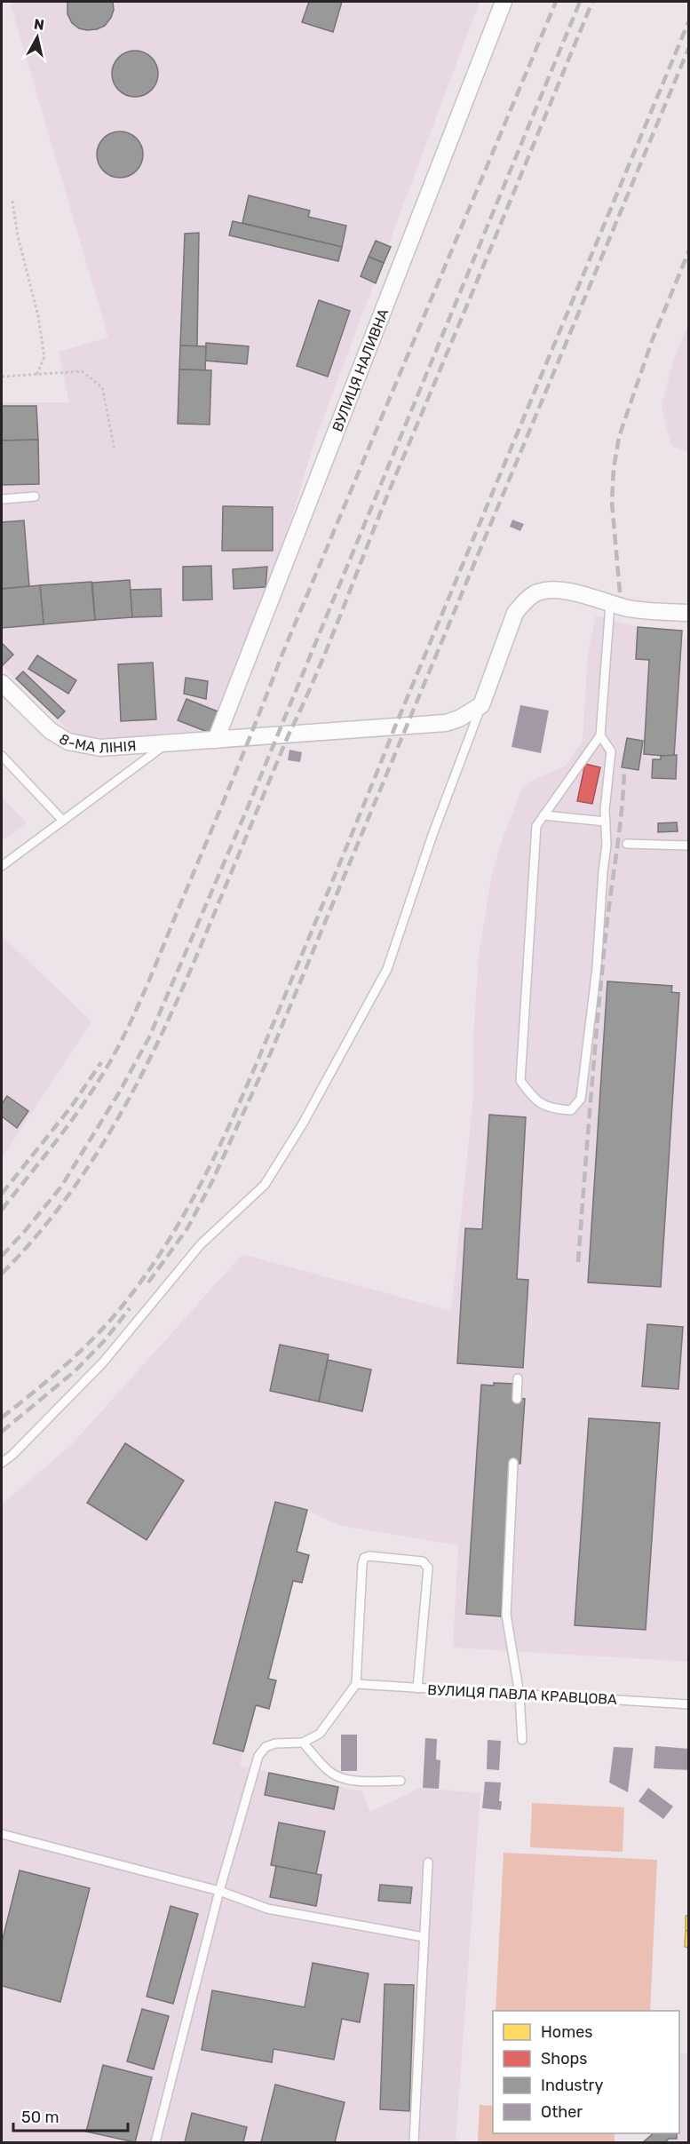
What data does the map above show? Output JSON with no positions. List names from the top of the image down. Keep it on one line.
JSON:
{"streets":{"street":["ВУЛИЦЯ НАЛИВНА","8-МА ЛІНІЯ"],"lane":["ВУЛИЦЯ ПАВЛА КРАВЦОВА"]},"crossings":[["ВУЛИЦЯ НАЛИВНА","8-МА ЛІНІЯ"]],"legend":["Homes","Shops","Industry","Other"],"scale_bar":"50 m","north":"top"}
